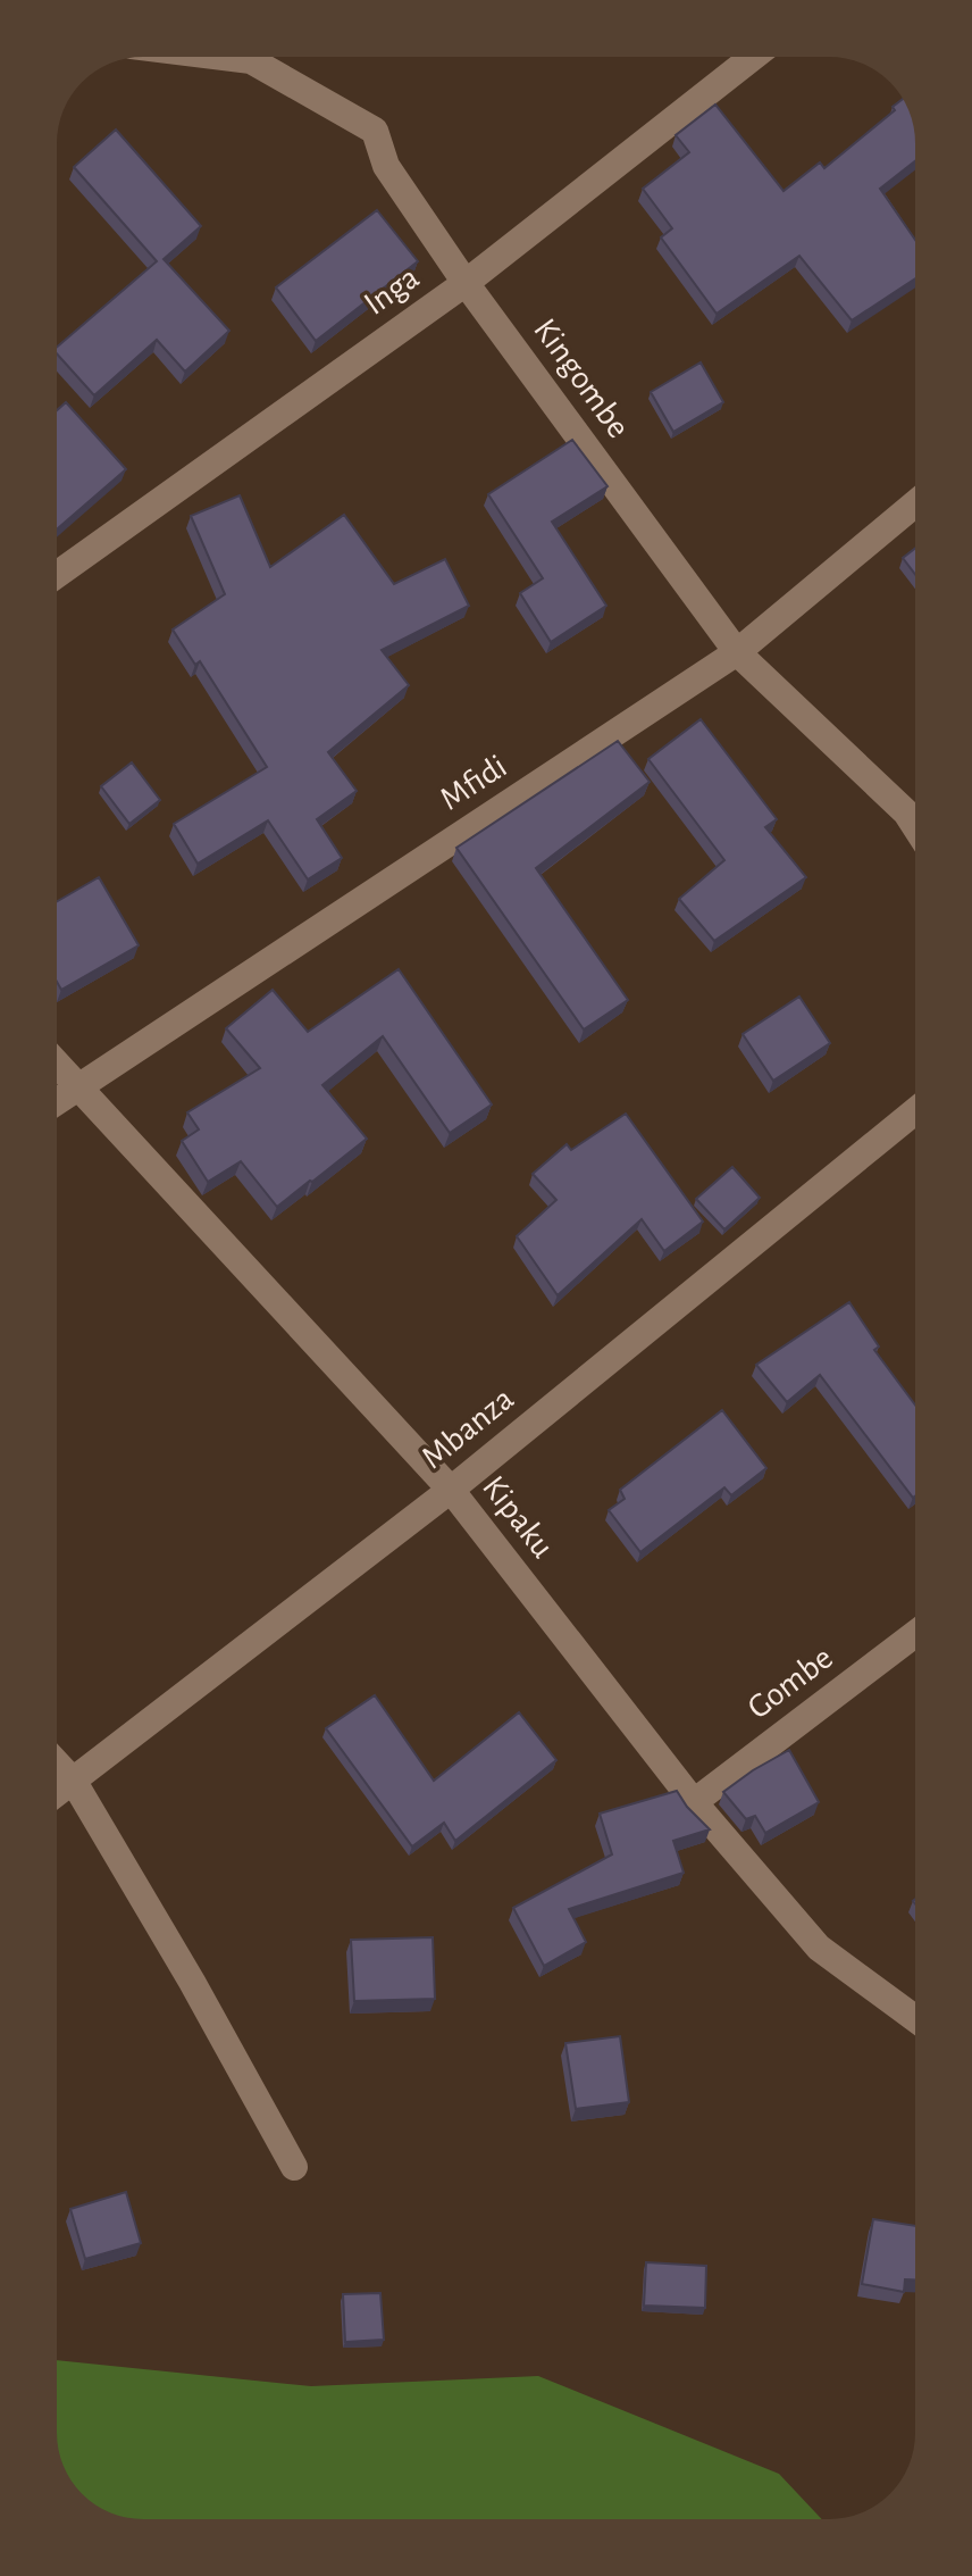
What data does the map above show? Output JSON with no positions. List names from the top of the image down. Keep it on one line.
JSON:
{"streets":{"street":["Inga","Kingombe","Mfidi","Mbanza","Kipaku","Gombe"]},"crossings":[["Inga","Kingombe"],["Kingombe","Mfidi"],["Mfidi","Kipaku"],["Mbanza","Kipaku"],["Kipaku","Gombe"]]}
